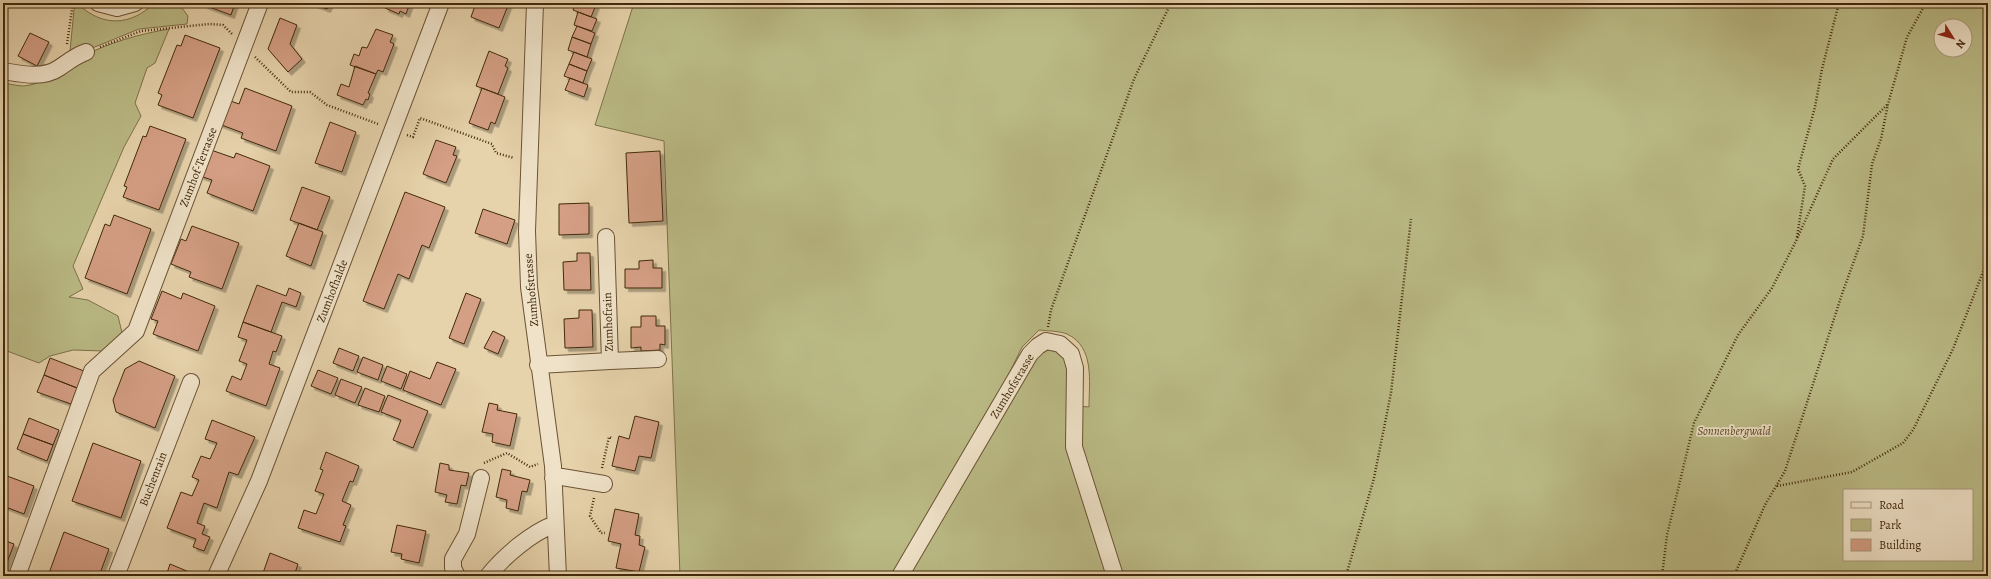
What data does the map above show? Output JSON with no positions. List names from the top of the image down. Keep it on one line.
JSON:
{"streets":{"street":["Zumhof-Terrasse","Zumhofstrasse","Zumhofhalde","Zumhofrain","Buchenrain"]},"crossings":[["Zumhofstrasse","Zumhofrain"]],"parks":["Sonnenbergwald"],"legend":["Road","Park","Building"],"north":"bottom right"}
